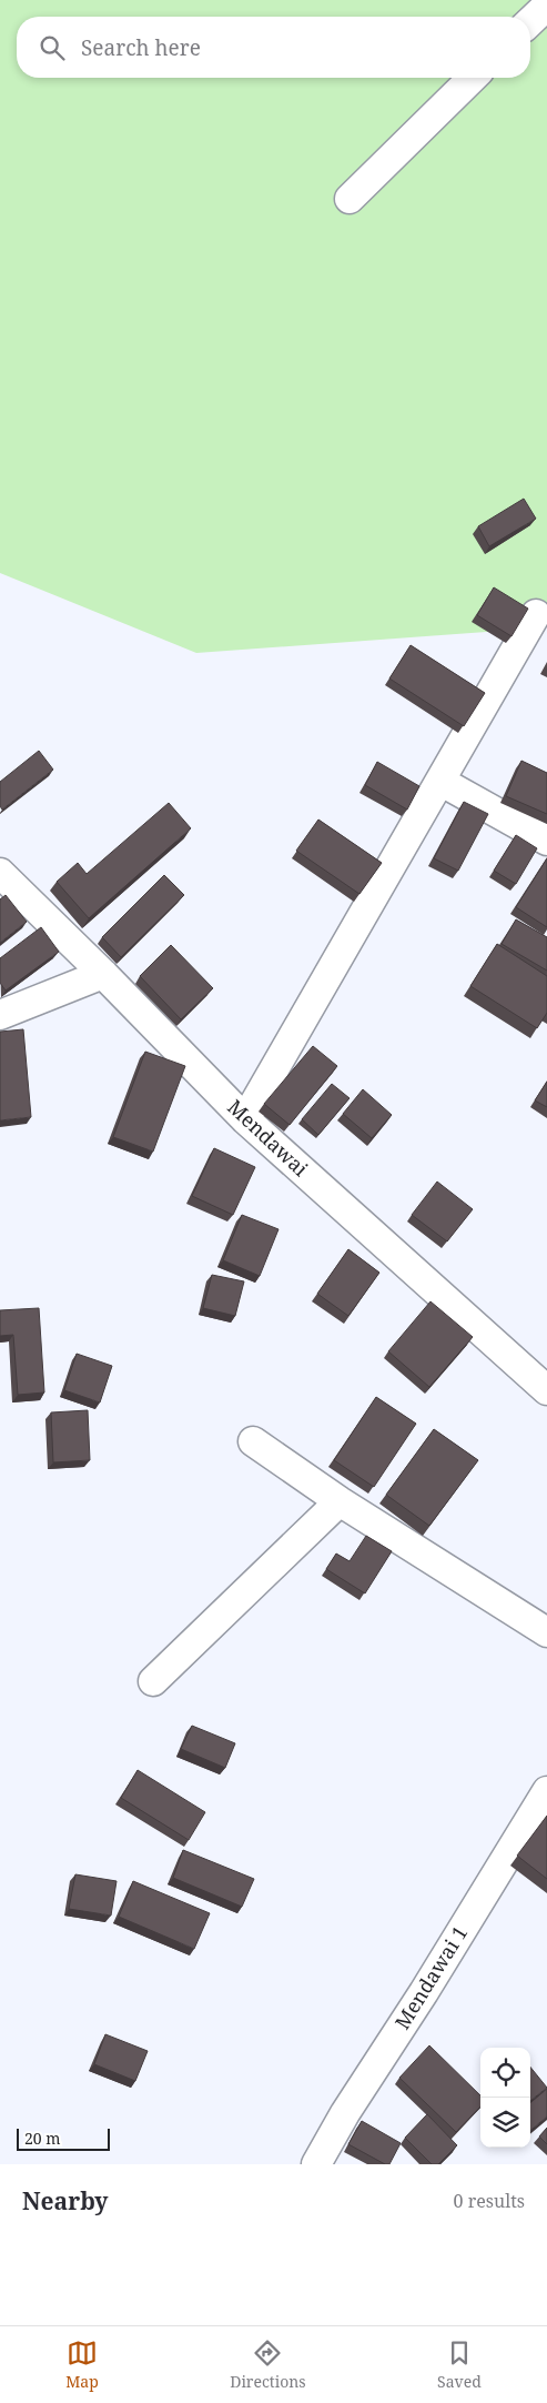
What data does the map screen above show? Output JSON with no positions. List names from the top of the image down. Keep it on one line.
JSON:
{"streets":{"street":["Mendawai","Mendawai 1"]},"scale_bar":"20 m","page":{"search":"Search here","scale":"20 m","heading":["Nearby","0 results"],"nav":["Map","Directions","Saved"]}}
